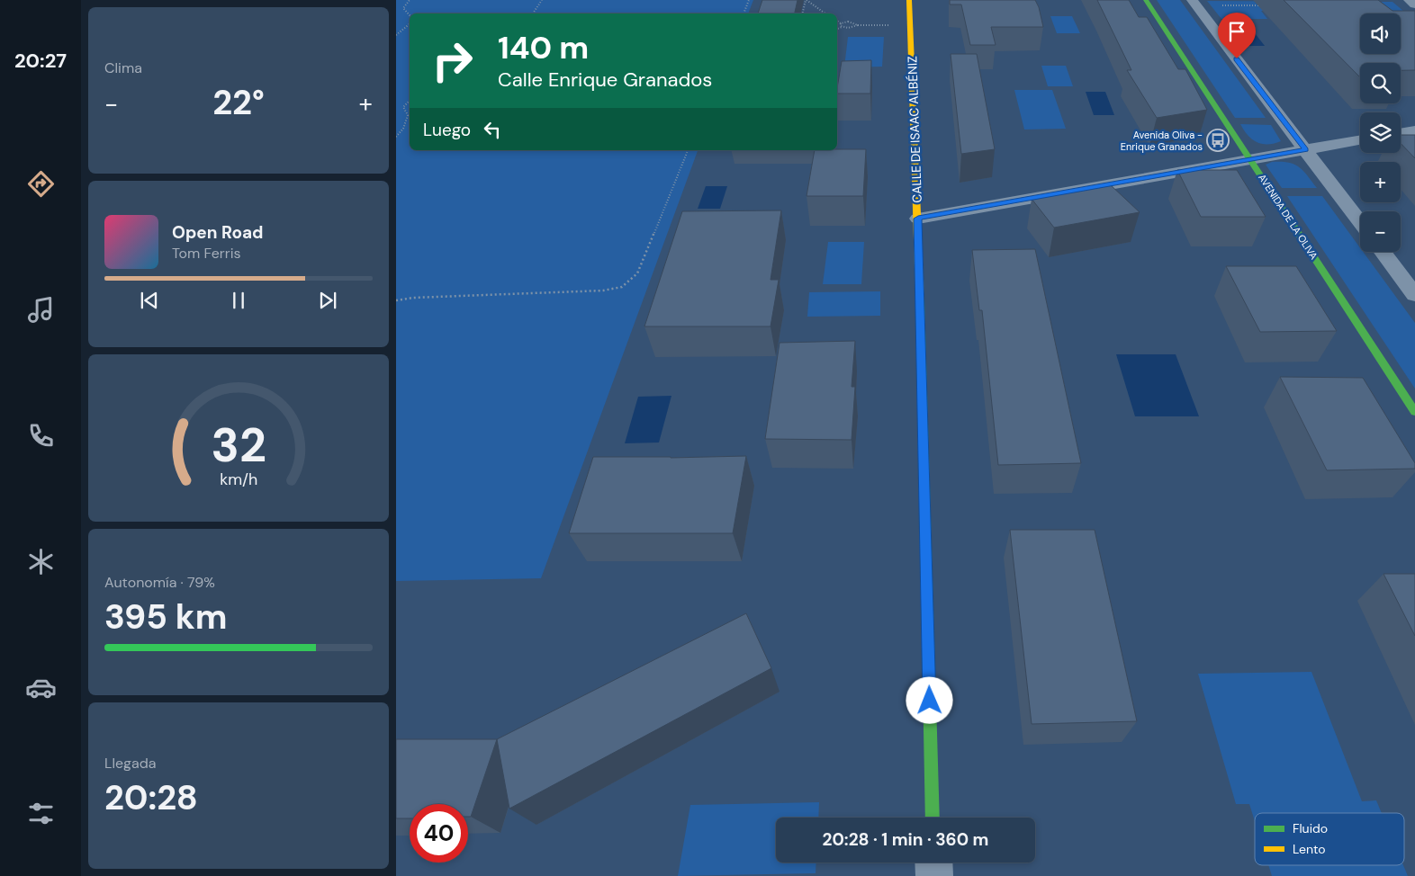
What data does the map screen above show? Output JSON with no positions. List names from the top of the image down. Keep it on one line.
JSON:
{"streets":{"street":["CALLE DE ISAAC ALBÉNIZ","AVENIDA DE LA OLIVA"]},"places":{"bus stop":["Avenida Oliva - Enrique Granados"]},"legend":["Fluido","Lento"],"page":{"tabs":"20:27","tile":["Clima",["Autonomía · 79%","395 km"],["Llegada","20:28"]],"map_buttons":["+","−"],"turn":["140 m","Calle Enrique Granados"],"heat":["−","22°","+"],"then":"Luego","song":["Open Road","Tom Ferris"],"limit":"40","trip":"20:28 · 1 min · 360 m","gauge":["32","km/h"]}}
